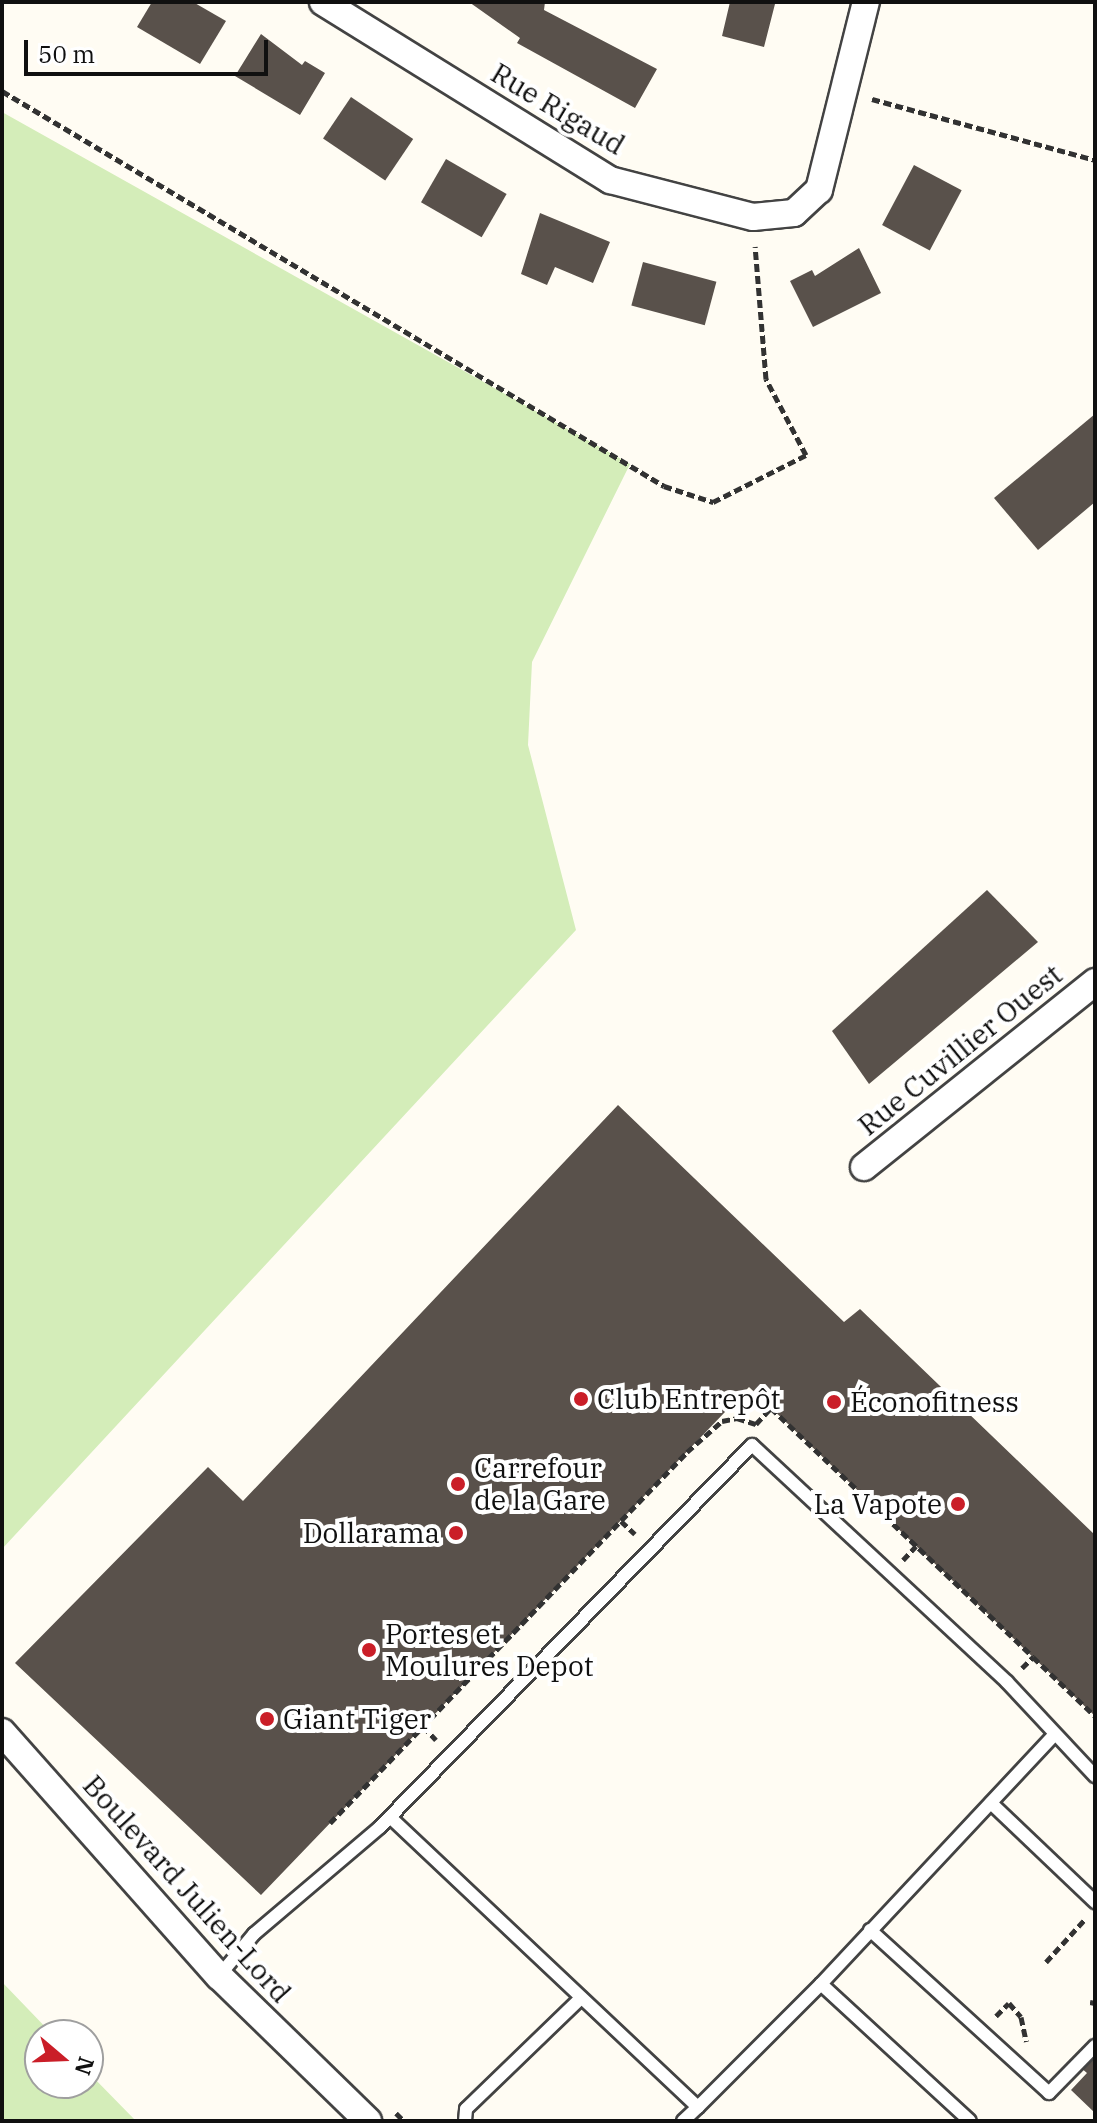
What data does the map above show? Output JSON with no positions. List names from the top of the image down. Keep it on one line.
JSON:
{"streets":{"street":["Rue Rigaud","Rue Cuvillier Ouest","Boulevard Julien-Lord"]},"places":["Club Entrepôt","Éconofitness","Carrefour de la Gare","La Vapote","Dollarama","Portes et Moulures Depot","Giant Tiger"],"scale_bar":"50 m","north":"right"}
